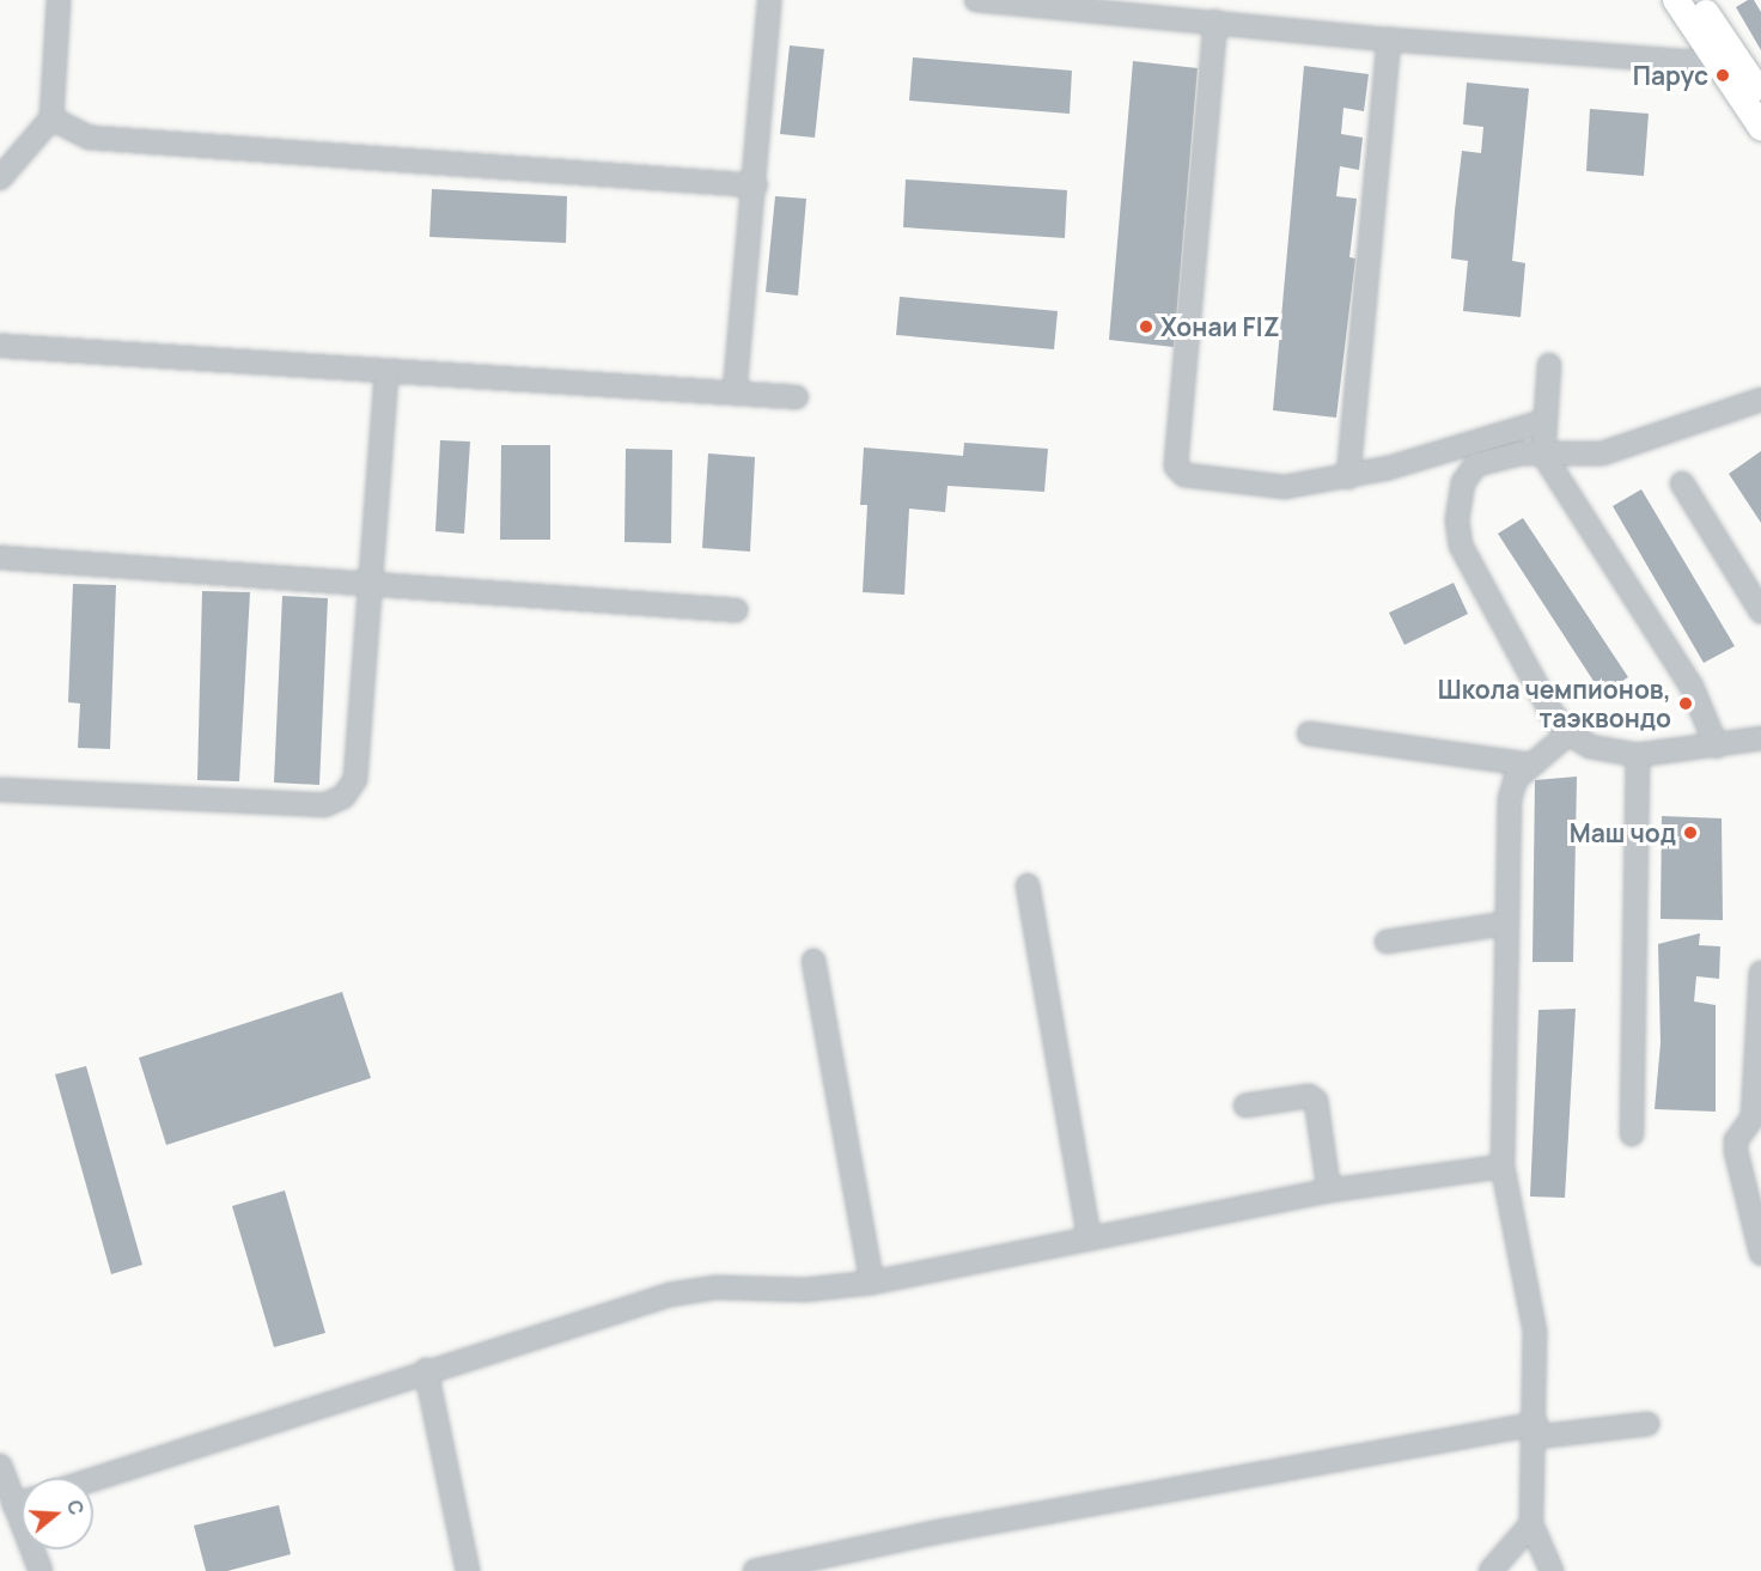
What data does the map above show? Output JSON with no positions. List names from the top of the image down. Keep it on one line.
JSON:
{"places":["Парус","Хонаи F|Z","Школа чемпионов, таэквондо","Маш чод"],"north":"right"}
